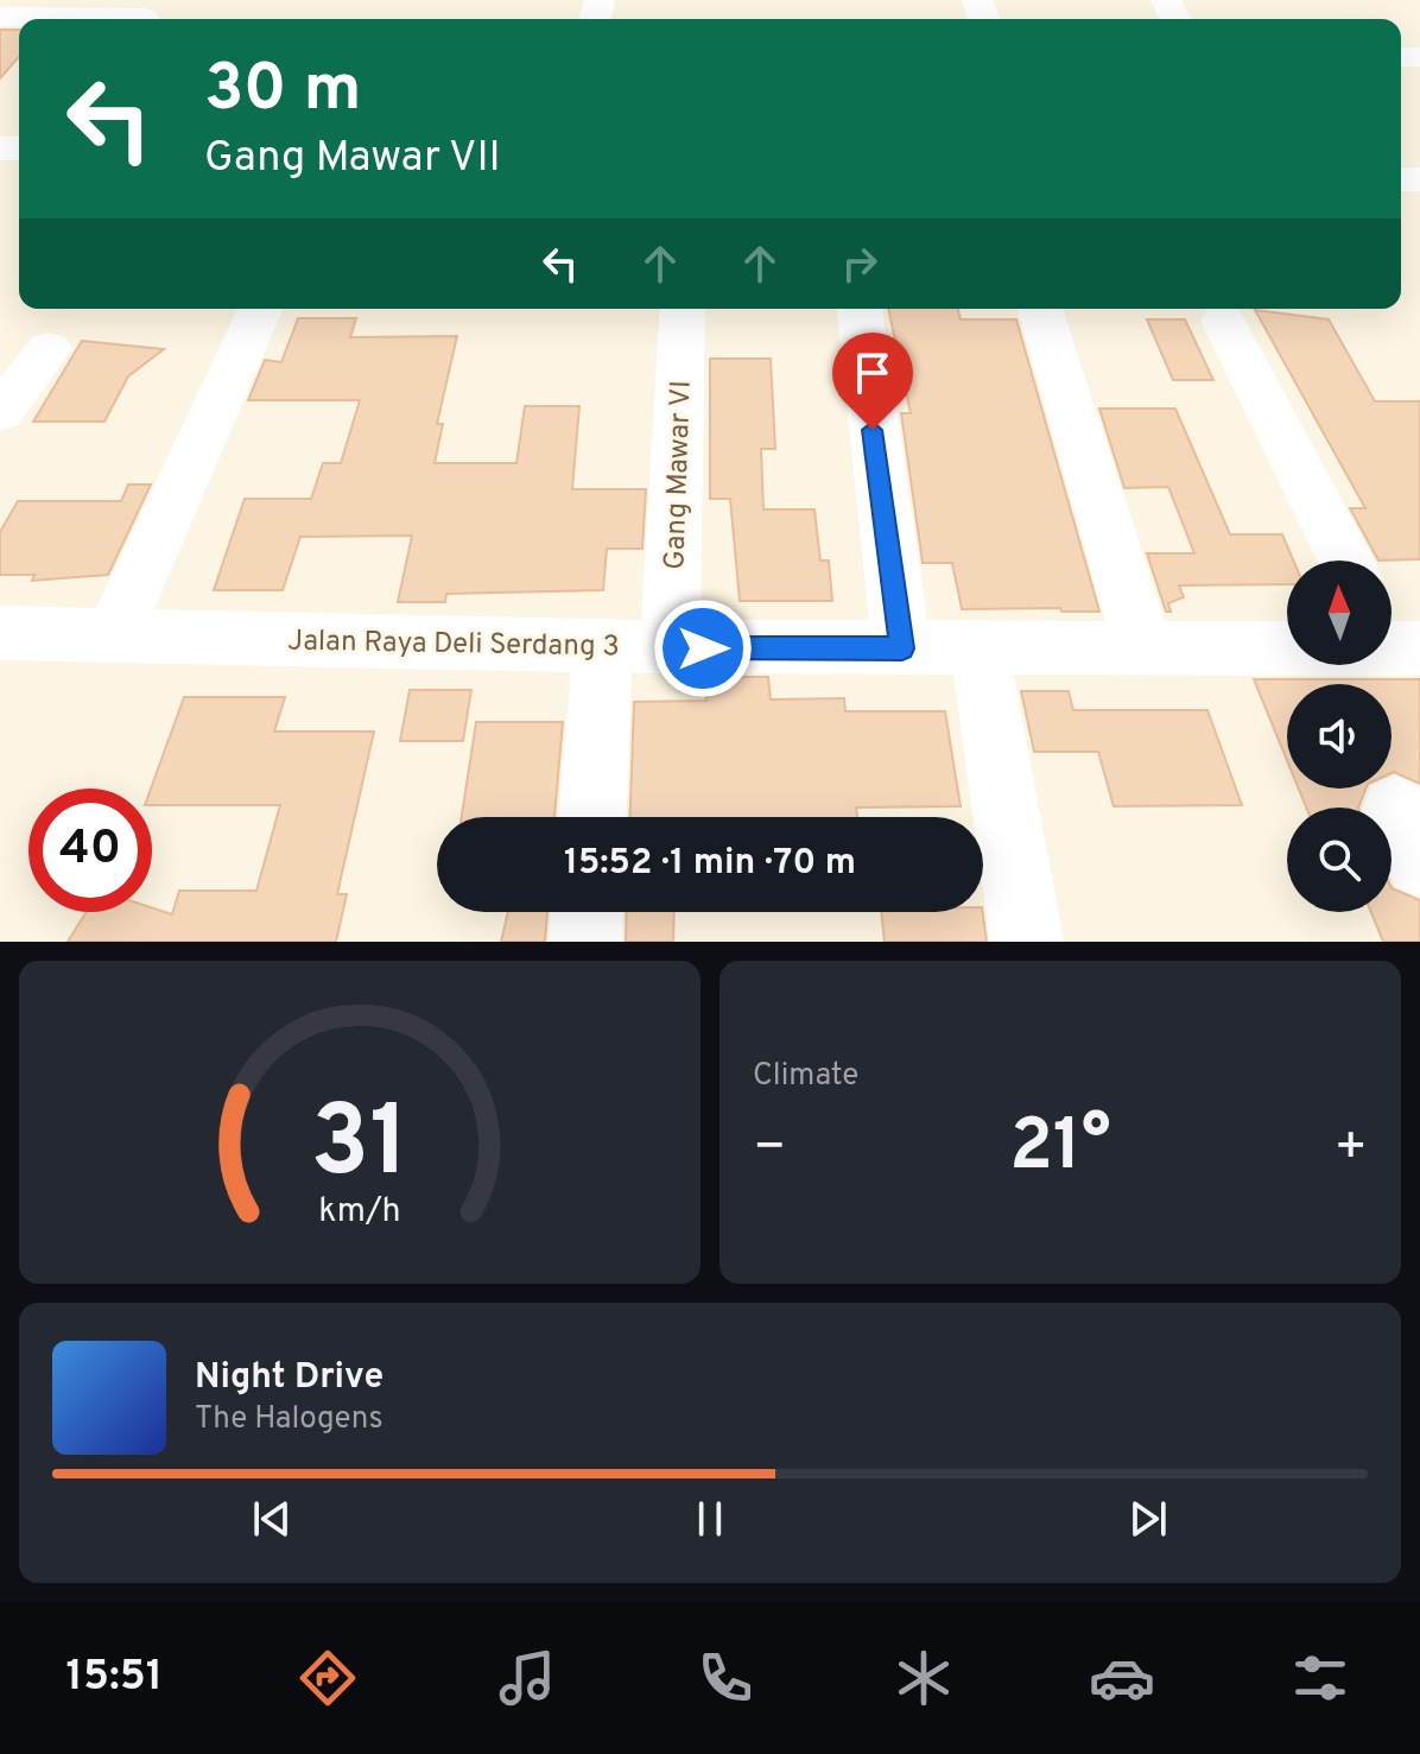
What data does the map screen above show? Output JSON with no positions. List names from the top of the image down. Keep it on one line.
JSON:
{"streets":{"street":["Gang Mawar VI","Jalan Raya Deli Serdang 3"]},"crossings":[["Gang Mawar VI","Jalan Raya Deli Serdang 3"]],"north":"top","page":{"turn":["30 m","Gang Mawar VII"],"limit":"40","trip":"15:52 · 1 min · 70 m","tile":"Climate","heat":["−","21°","+"],"song":["Night Drive","The Halogens"],"tabs":"15:51","gauge":["31","km/h"]}}
